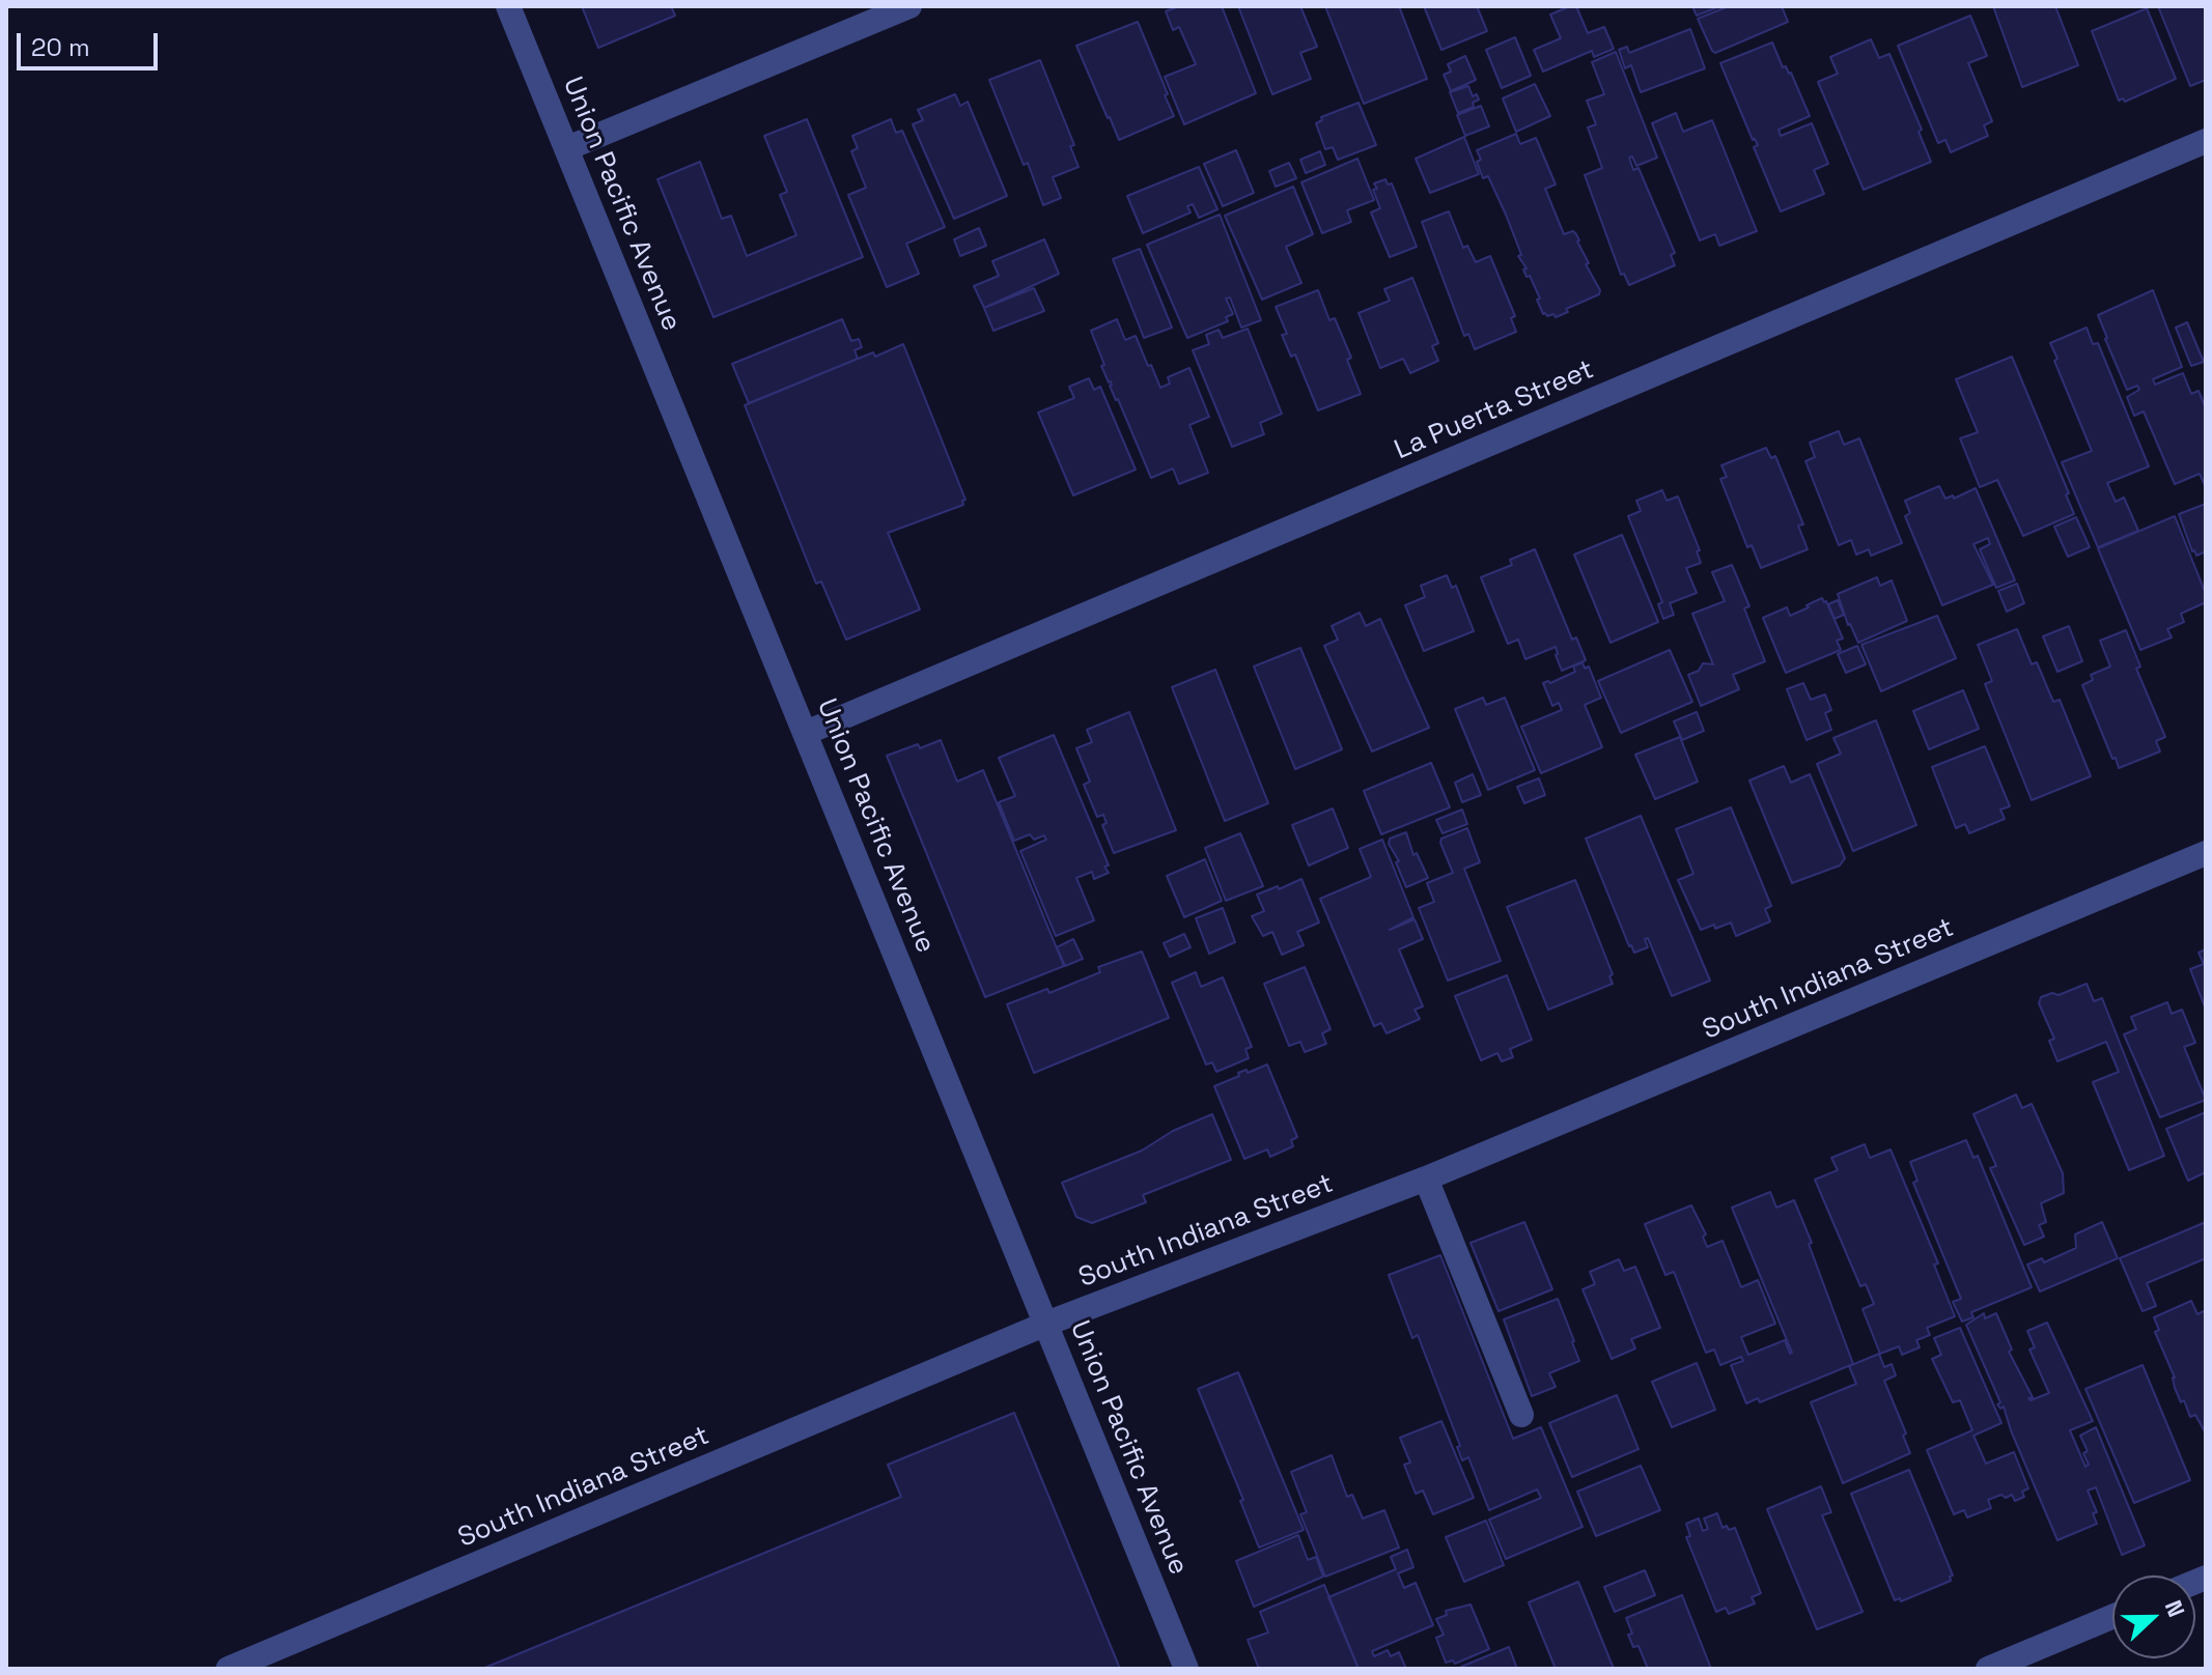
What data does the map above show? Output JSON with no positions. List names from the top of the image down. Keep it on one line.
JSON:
{"streets":{"street":["Union Pacific Avenue","La Puerta Street","South Indiana Street"]},"crossings":[["Union Pacific Avenue","La Puerta Street"],["Union Pacific Avenue","South Indiana Street"]],"scale_bar":"20 m","north":"right"}
